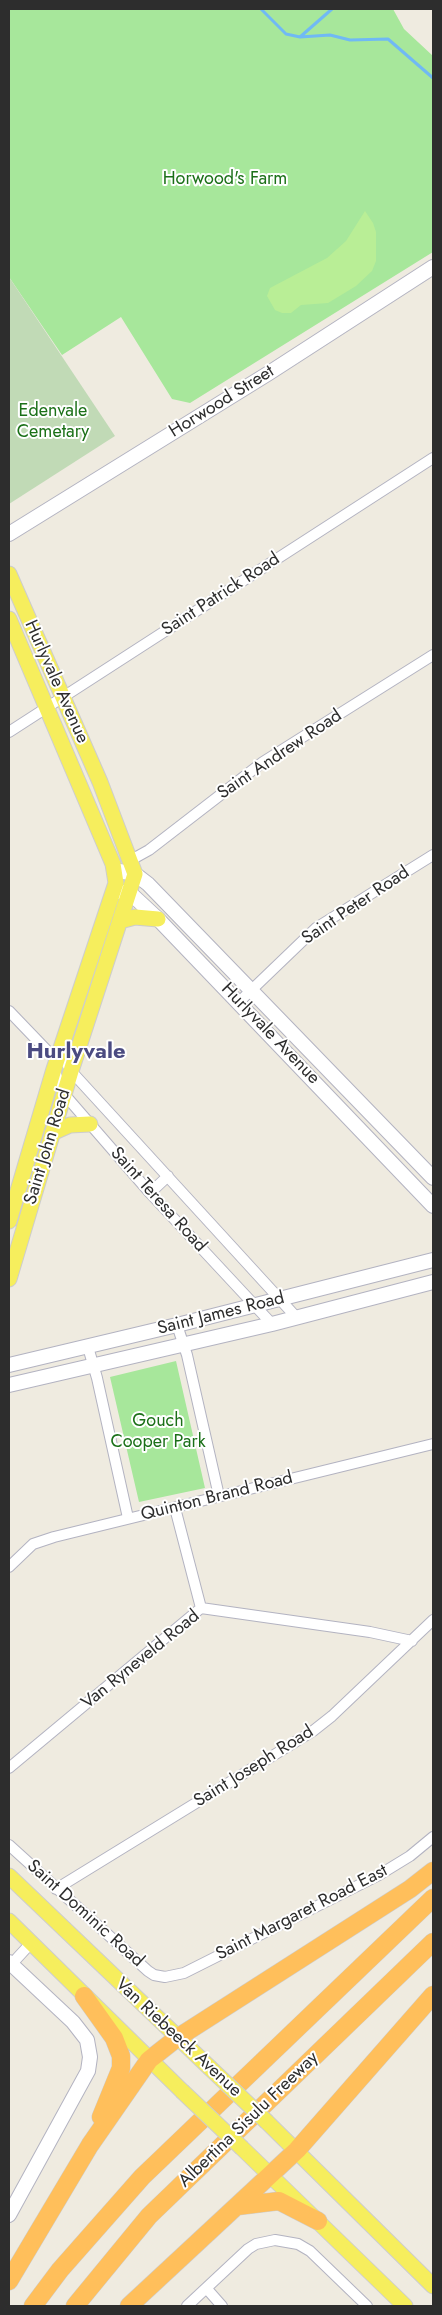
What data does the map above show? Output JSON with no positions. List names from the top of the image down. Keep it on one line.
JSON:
{"streets":{"highway":["Albertina Sisulu Freeway"],"main road":["Hurlyvale Avenue","Saint John Road","Van Riebeeck Avenue"],"street":["Horwood Street","Saint Patrick Road","Saint Andrew Road","Saint Peter Road","Saint Teresa Road","Saint James Road","Quinton Brand Road","Van Ryneveld Road","Saint Joseph Road","Saint Margaret Road East","Saint Dominic Road"]},"crossings":[["Saint Patrick Road","Hurlyvale Avenue"],["Hurlyvale Avenue","Saint Andrew Road"],["Hurlyvale Avenue","Saint Peter Road"],["Hurlyvale Avenue","Saint John Road"],["Saint Andrew Road","Saint John Road"],["Saint John Road","Saint Teresa Road"],["Saint Teresa Road","Saint James Road"],["Van Ryneveld Road","Saint Joseph Road"],["Saint Joseph Road","Saint Dominic Road"],["Saint Margaret Road East","Saint Dominic Road"]],"districts":["Hurlyvale"],"parks":["Horwood's Farm","Edenvale Cemetary","Gouch Cooper Park"]}
